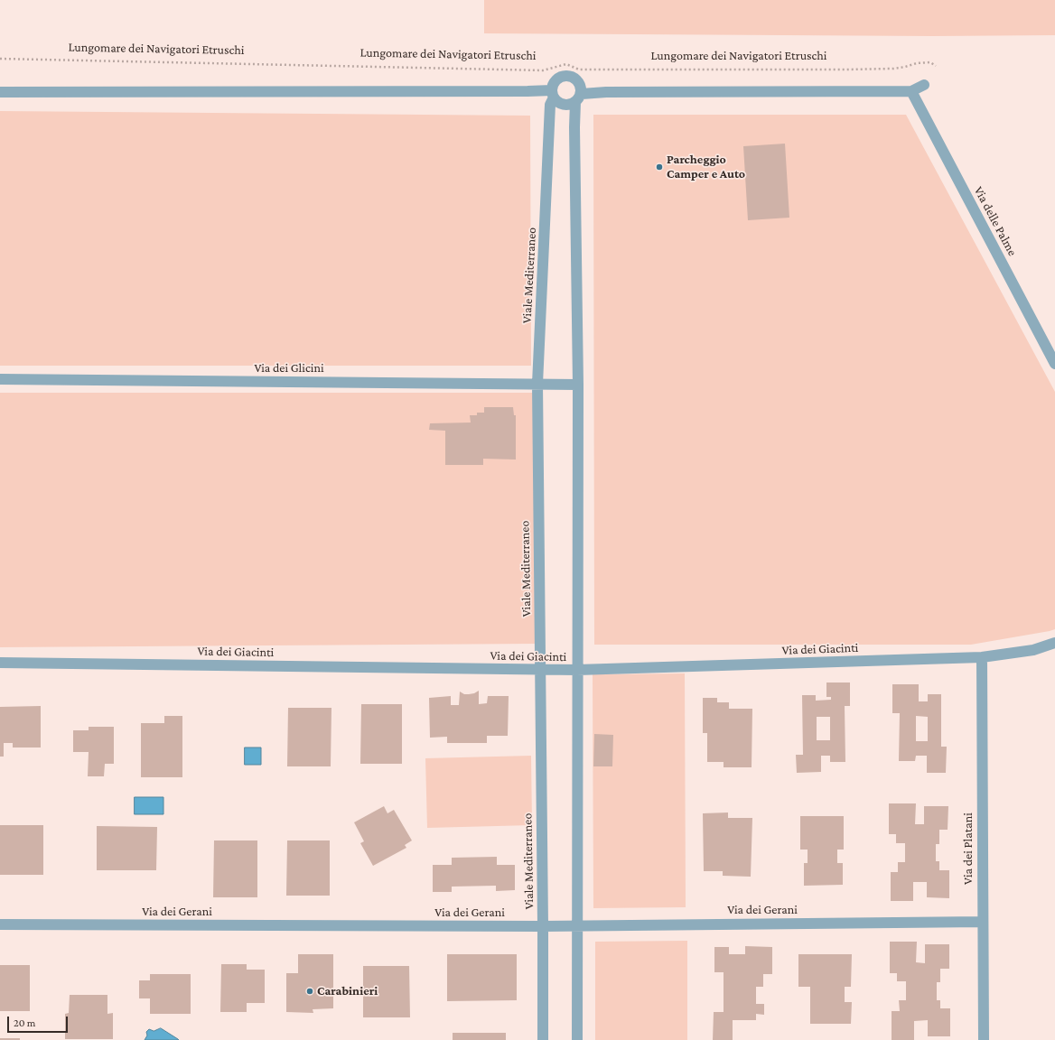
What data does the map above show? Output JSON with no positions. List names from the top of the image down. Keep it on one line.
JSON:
{"streets":{"street":["Via delle Palme","Viale Mediterraneo","Via dei Glicini","Via dei Giacinti","Via dei Platani","Via dei Gerani"],"path":["Lungomare dei Navigatori Etruschi"]},"crossings":[["Viale Mediterraneo","Via dei Glicini"],["Viale Mediterraneo","Via dei Giacinti"],["Viale Mediterraneo","Via dei Gerani"],["Via dei Giacinti","Via dei Platani"],["Via dei Platani","Via dei Gerani"]],"places":["Parcheggio Camper e Auto","Carabinieri"],"scale_bar":"20 m"}
